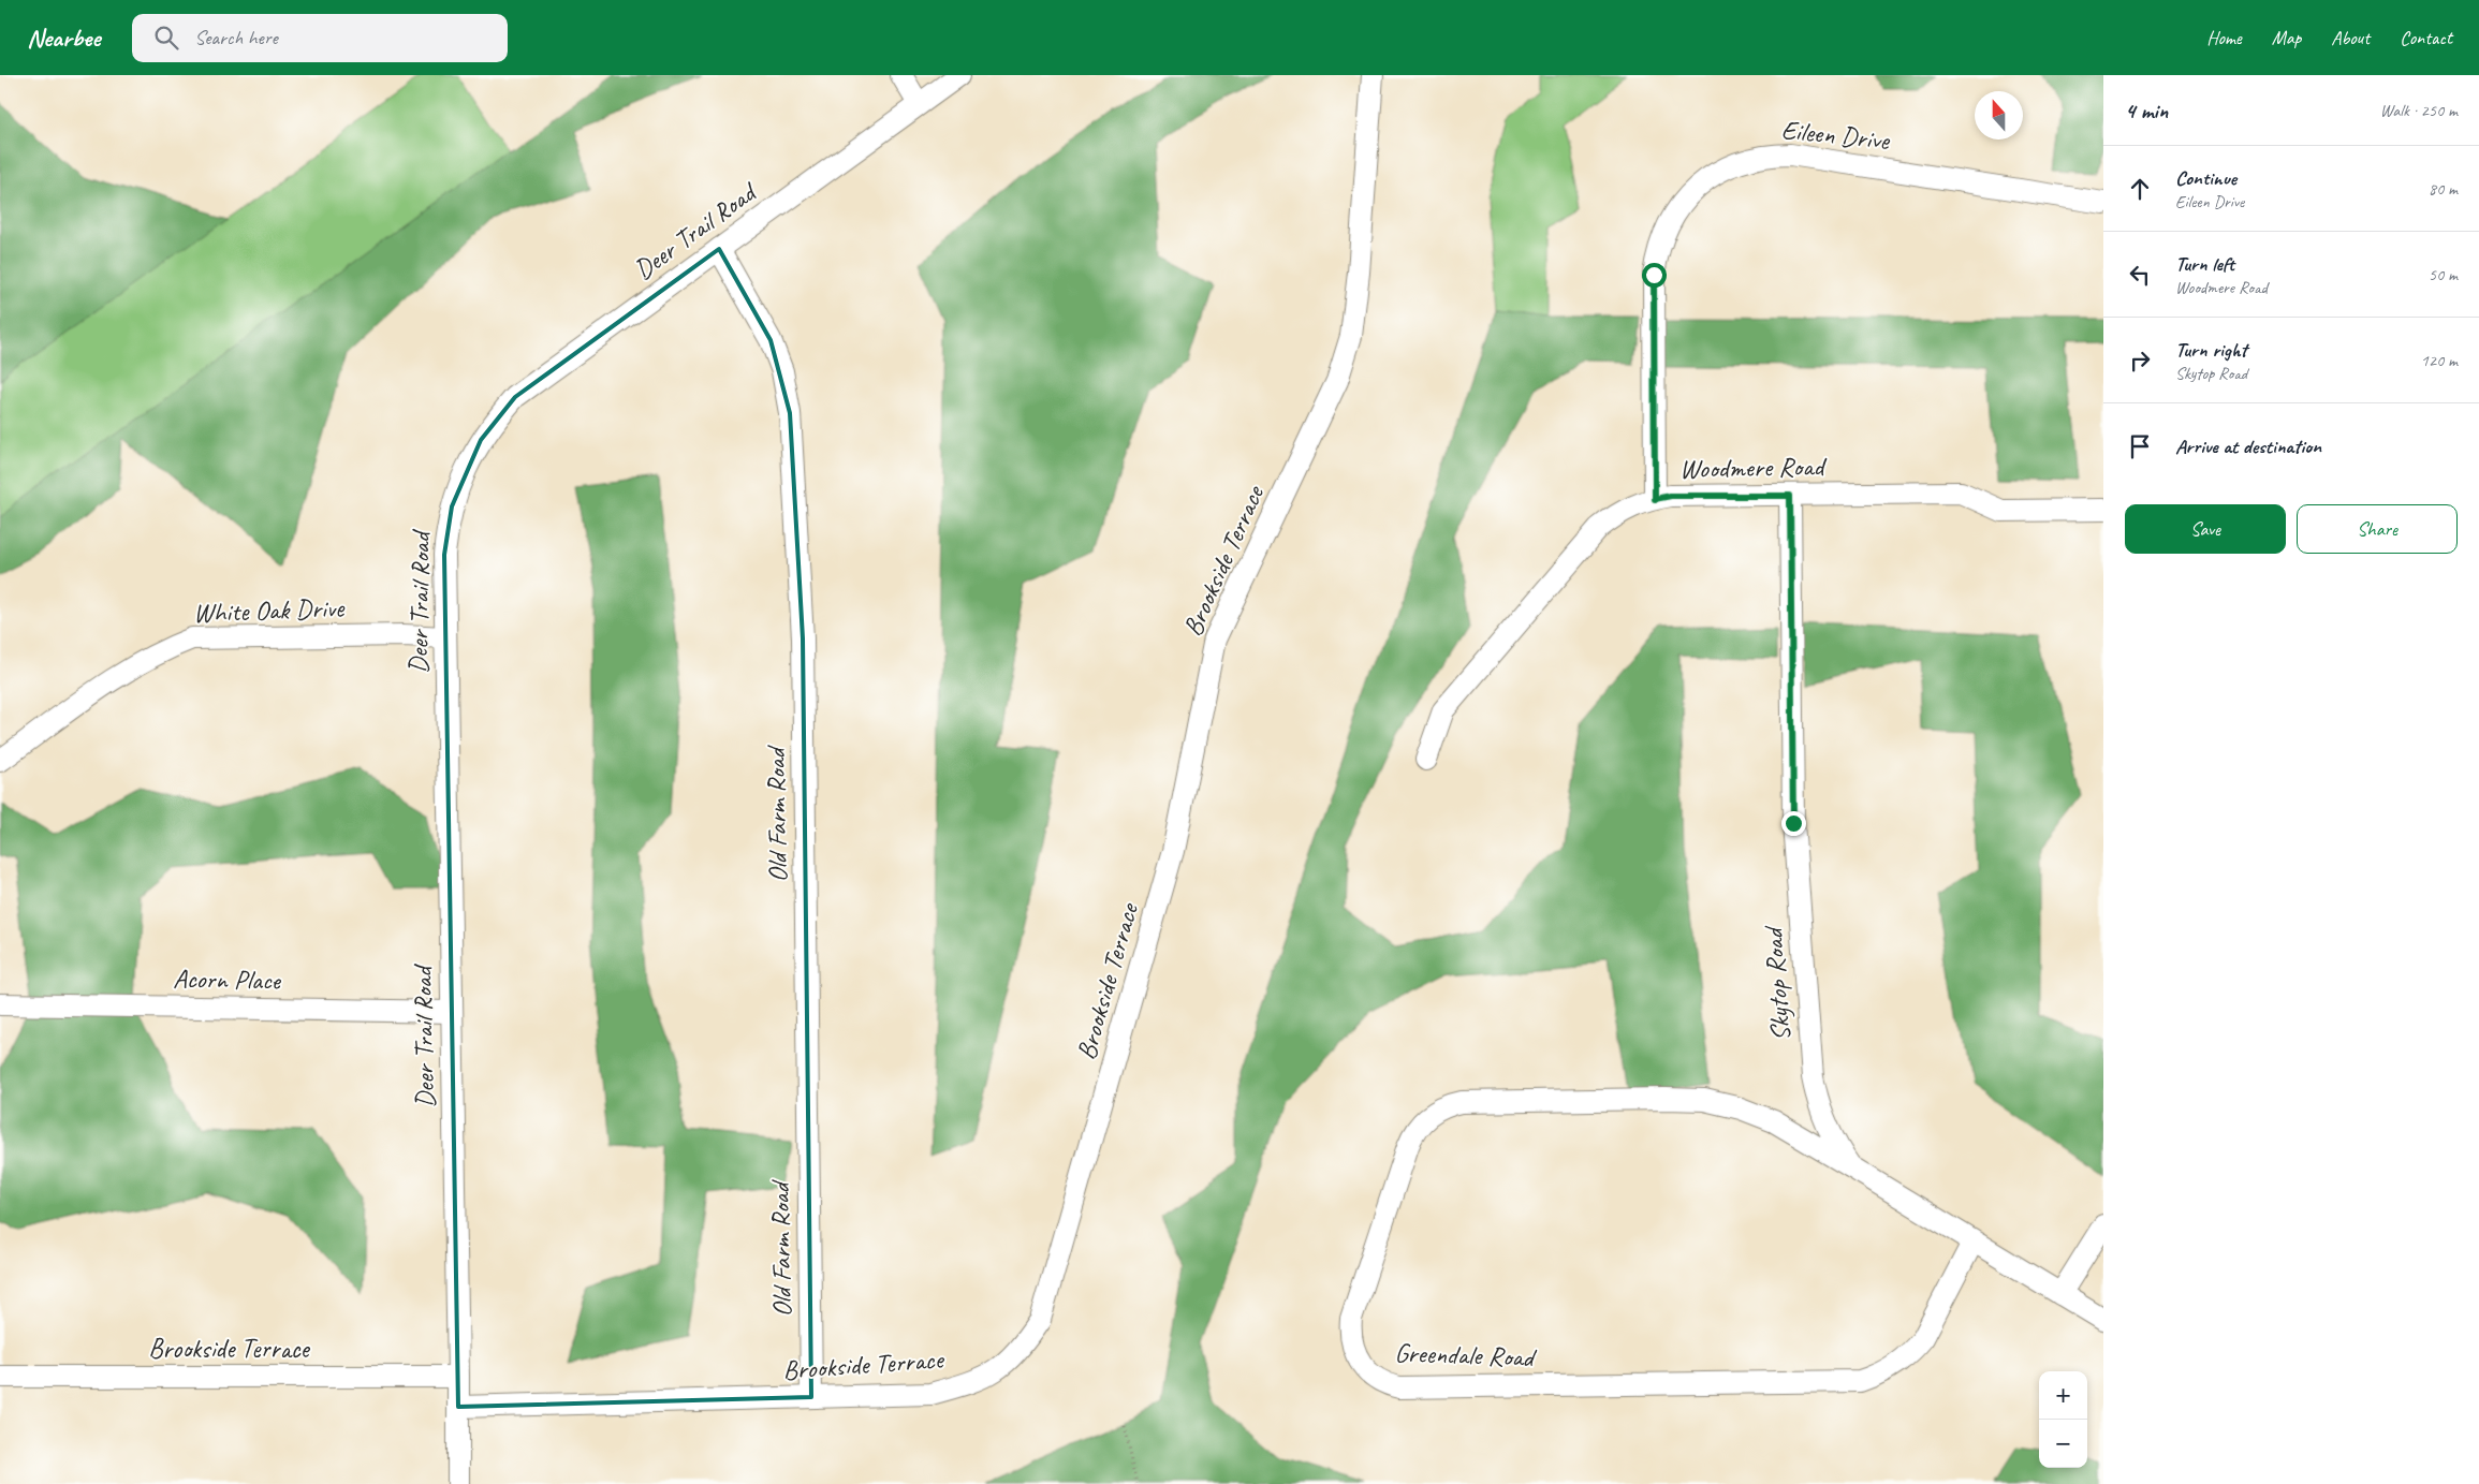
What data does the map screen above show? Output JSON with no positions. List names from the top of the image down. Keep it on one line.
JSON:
{"streets":{"street":["Eileen Drive","Deer Trail Road","Woodmere Road","Brookside Terrace","White Oak Drive","Old Farm Road","Acorn Place","Skytop Road","Greendale Road"]},"crossings":[["Eileen Drive","Woodmere Road"],["Deer Trail Road","Brookside Terrace"],["Deer Trail Road","White Oak Drive"],["Deer Trail Road","Old Farm Road"],["Deer Trail Road","Acorn Place"],["Woodmere Road","Skytop Road"],["Brookside Terrace","Old Farm Road"],["Skytop Road","Greendale Road"]],"north":"top","page":{"header":"Nearbee","search":"Search here","nav":["Home","Map","About","Contact"],"heading":["4 min","Walk · 250 m"],"list":[["Continue","Eileen Drive","80 m"],["Turn left","Woodmere Road","50 m"],["Turn right","Skytop Road","120 m"],"Arrive at destination"],"buttons":["Save","Share"],"map_buttons":["+","−"]}}
